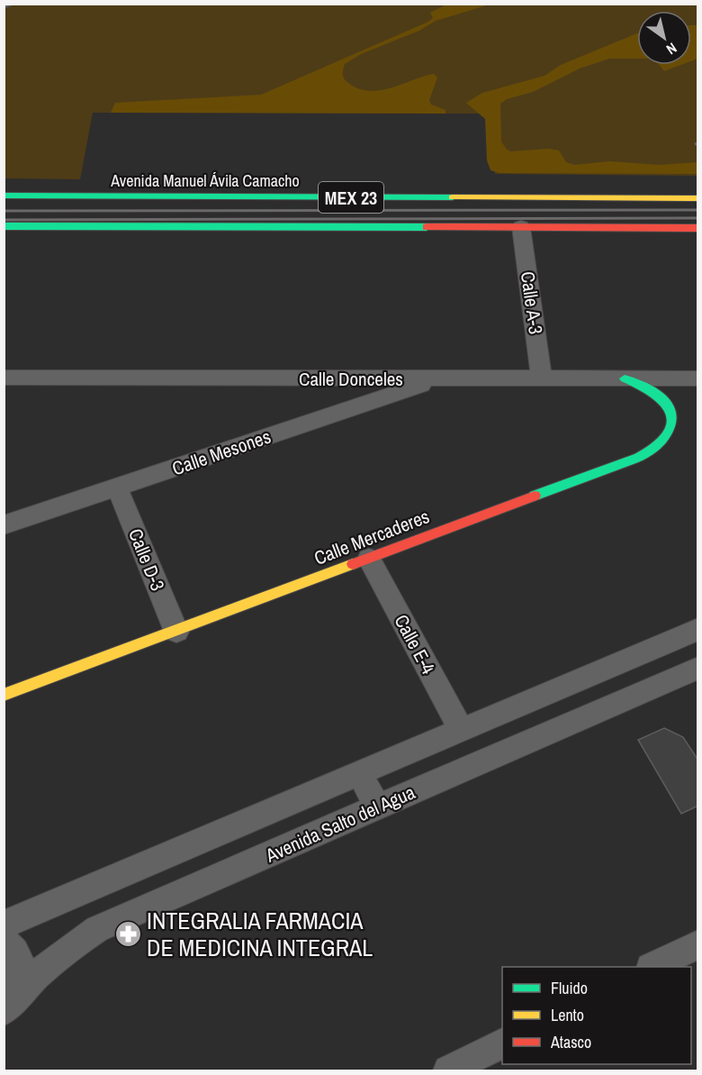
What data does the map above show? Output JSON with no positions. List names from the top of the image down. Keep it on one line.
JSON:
{"streets":{"main road":["Avenida Manuel Ávila Camacho","MEX 23","Calle Mercaderes"],"street":["Calle A-3","Calle Donceles","Calle Mesones","Calle D-3","Calle E-4","Avenida Salto del Agua"]},"crossings":[["MEX 23","Calle A-3"],["Calle A-3","Calle Donceles"],["Calle Donceles","Calle Mesones"],["Calle Donceles","Calle Mercaderes"],["Calle Mesones","Calle D-3"],["Calle Mercaderes","Calle D-3"],["Calle Mercaderes","Calle E-4"],["Calle E-4","Avenida Salto del Agua"]],"places":{"pharmacy":["INTEGRALIA FARMACIA DE MEDICINA INTEGRAL"]},"legend":["Fluido","Lento","Atasco"],"north":"bottom right"}
